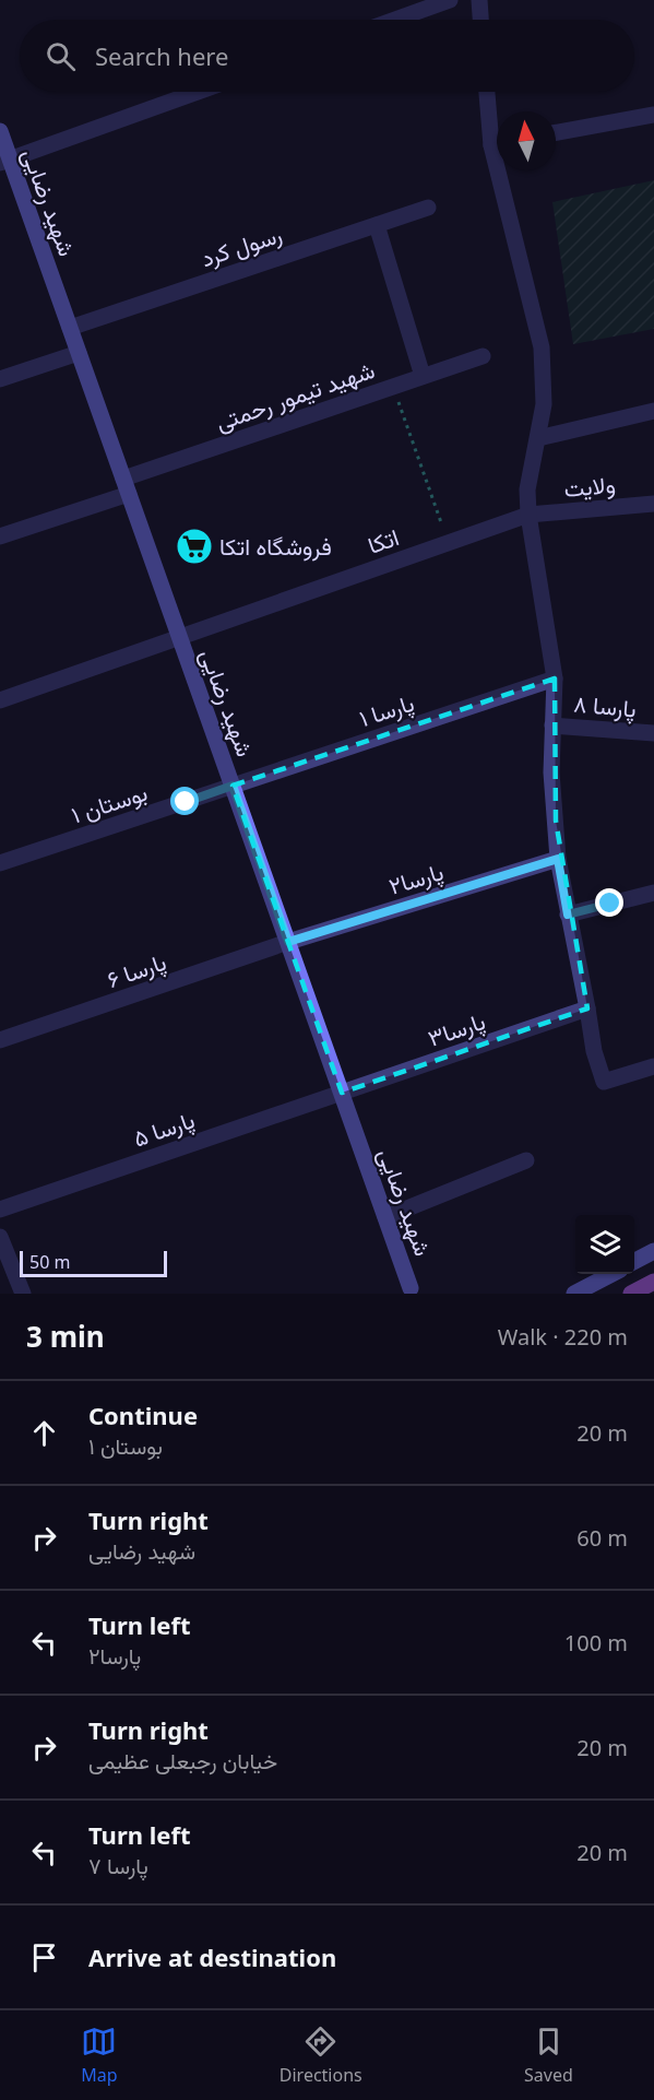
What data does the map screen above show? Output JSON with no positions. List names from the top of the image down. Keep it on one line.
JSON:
{"streets":{"main road":["شهید رضایی"],"street":["رسول کرد","شهید تیمور رحمتی","ولایت","اتکا","پارسا ۸","پارسا ۱","بوستان ۱","پارسا۲","پارسا ۶","پارسا۳","پارسا ۵"]},"crossings":[["شهید رضایی","رسول کرد"],["شهید رضایی","شهید تیمور رحمتی"],["شهید رضایی","اتکا"],["شهید رضایی","پارسا ۱"],["شهید رضایی","بوستان ۱"],["شهید رضایی","پارسا۲"],["شهید رضایی","پارسا ۶"],["شهید رضایی","پارسا۳"],["شهید رضایی","پارسا ۵"],["ولایت","اتکا"],["پارسا ۱","بوستان ۱"],["پارسا۲","پارسا ۶"],["پارسا۳","پارسا ۵"]],"places":{"supermarket":["فروشگاه اتکا"]},"scale_bar":"50 m","north":"top","page":{"search":"Search here","scale":"50 m","heading":["3 min","Walk · 220 m"],"list":[["Continue","بوستان ۱","20 m"],["Turn right","شهید رضایی","60 m"],["Turn left","پارسا۲","100 m"],["Turn right","خیابان رجبعلی عظیمی","20 m"],["Turn left","پارسا ۷","20 m"],"Arrive at destination"],"nav":["Map","Directions","Saved"]}}
